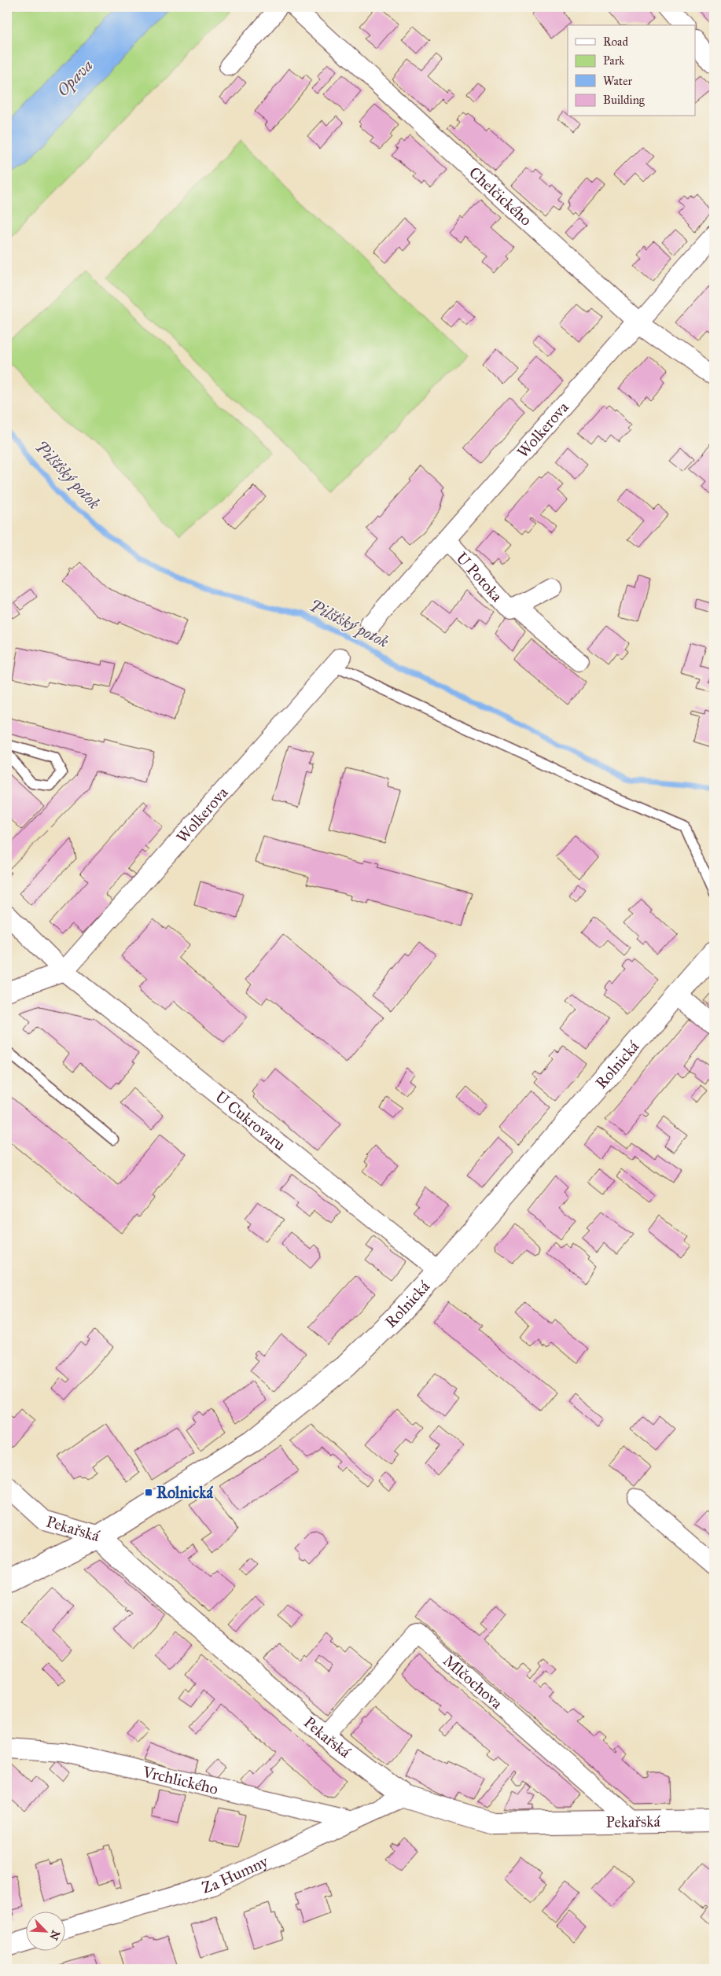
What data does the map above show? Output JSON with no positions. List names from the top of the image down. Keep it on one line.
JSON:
{"streets":{"street":["Chelčického","Wolkerova","U Potoka","Rolnická","U Cukrovaru","Pekařská","Mlčochova","Vrchlického","Za Humny"]},"crossings":[["Chelčického","Wolkerova"],["Wolkerova","U Potoka"],["Wolkerova","U Cukrovaru"],["Rolnická","U Cukrovaru"],["Rolnická","Pekařská"],["Pekařská","Mlčochova"],["Pekařská","Za Humny"],["Vrchlického","Za Humny"]],"water":["Opava","Pilšťský potok"],"places":{"transit":["Rolnická"]},"legend":["Road","Park","Water","Building"],"north":"bottom right"}
